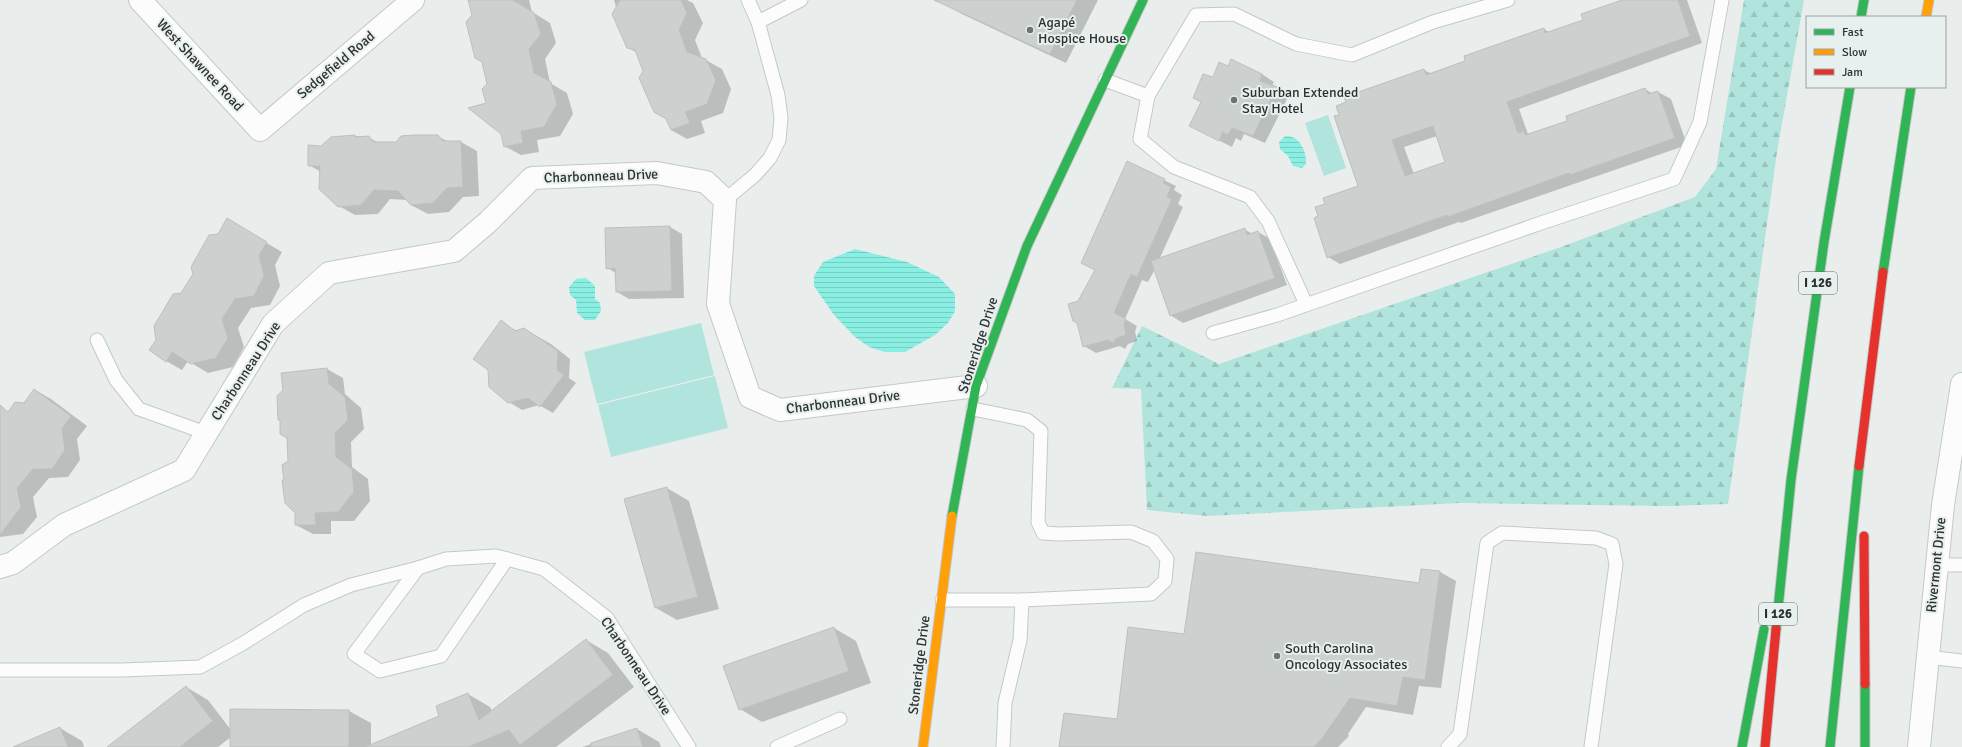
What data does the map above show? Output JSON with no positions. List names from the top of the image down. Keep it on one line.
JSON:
{"streets":{"main road":["I 126","Stoneridge Drive"],"street":["West Shawnee Road","Sedgefield Road","Charbonneau Drive","Rivermont Drive"]},"crossings":[["West Shawnee Road","Sedgefield Road"],["Charbonneau Drive","Stoneridge Drive"]],"places":["Agapé Hospice House","Suburban Extended Stay Hotel","South Carolina Oncology Associates"],"legend":["Fast","Slow","Jam"]}
